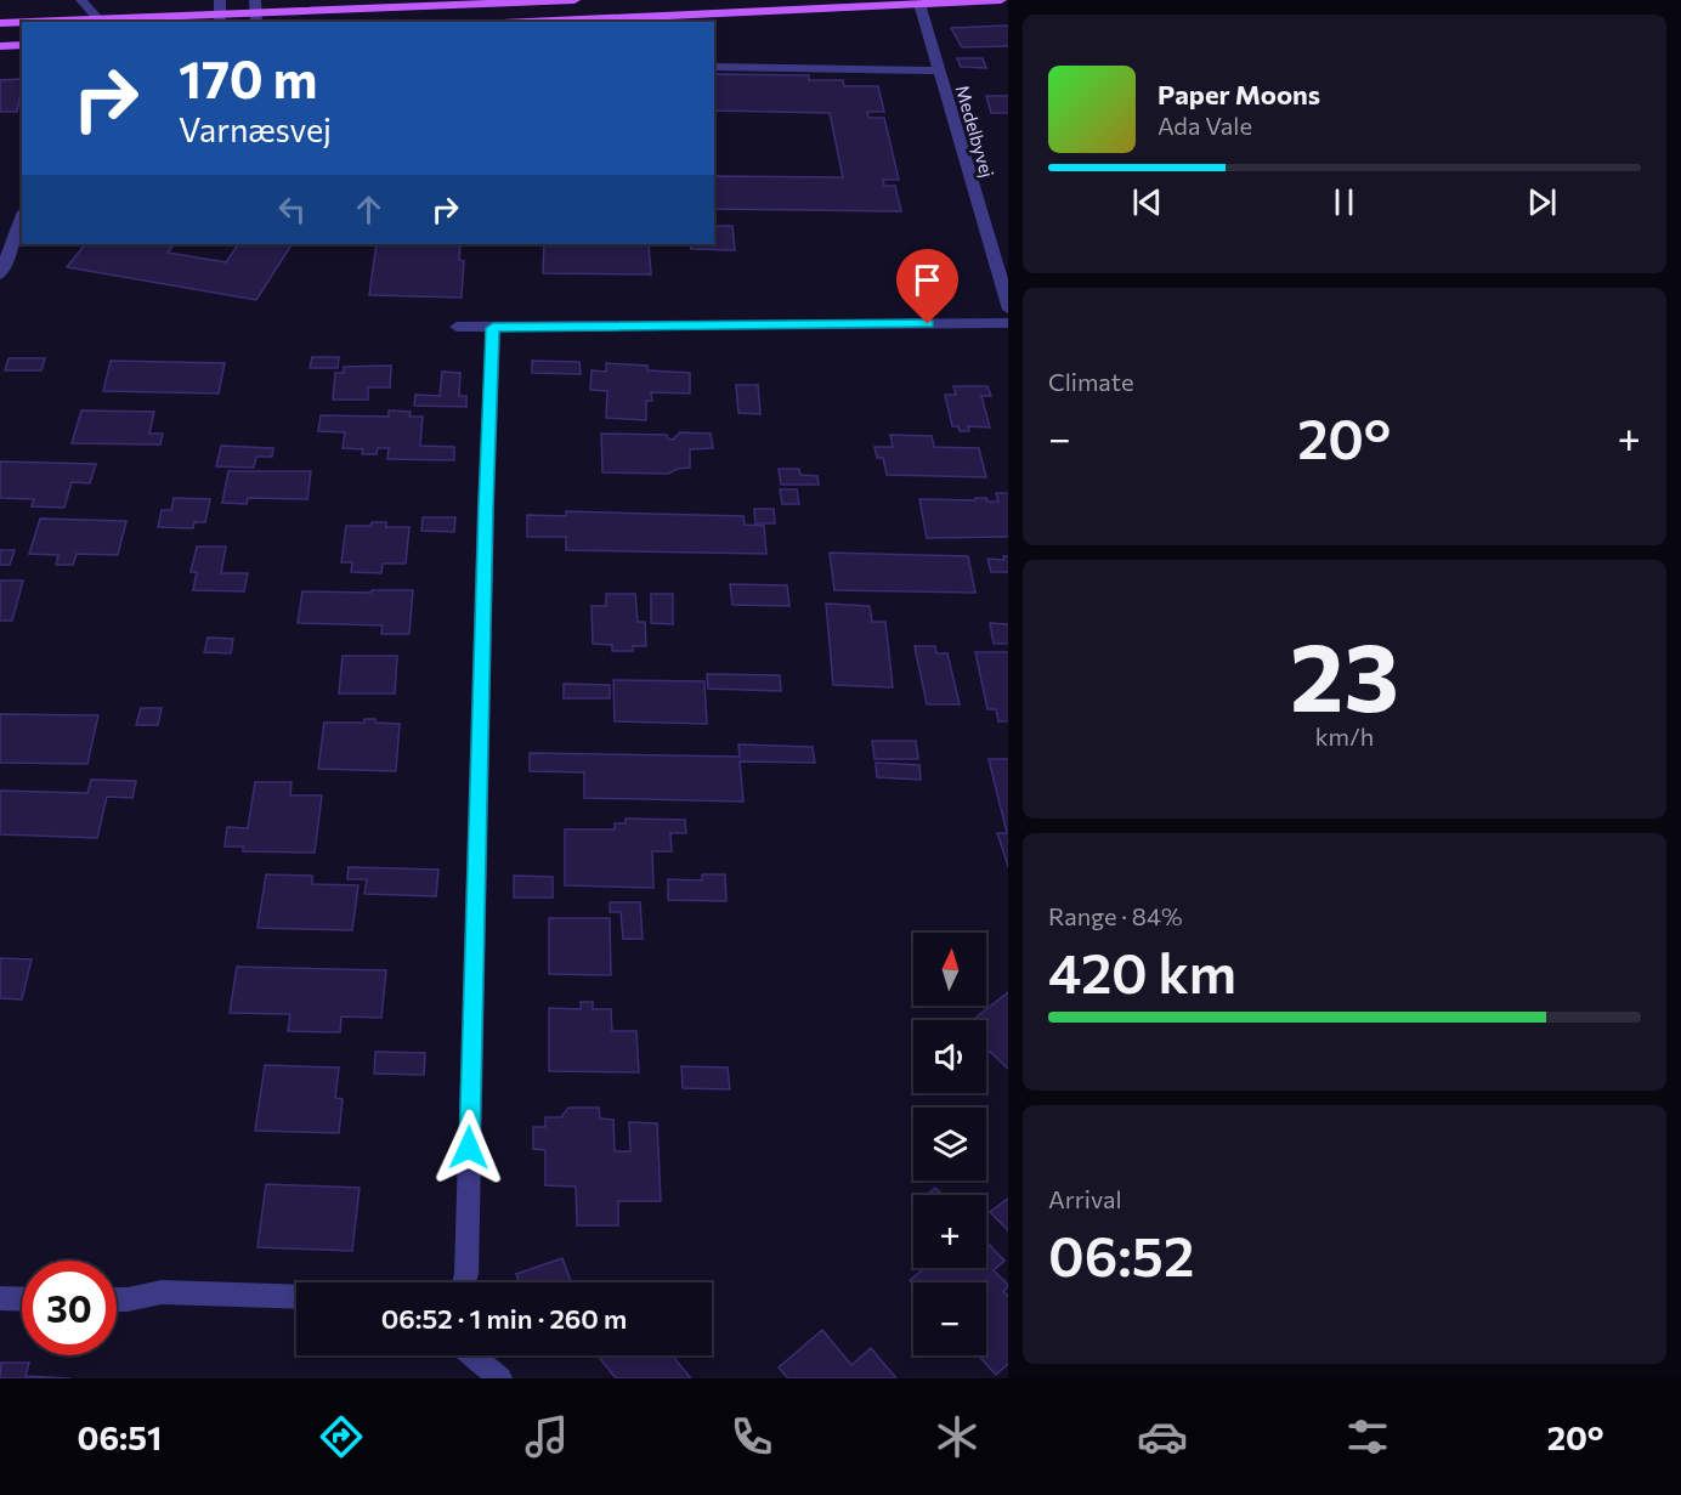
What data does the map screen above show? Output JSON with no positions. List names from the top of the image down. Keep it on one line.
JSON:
{"streets":{"street":["Medelbyvej"]},"north":"top","page":{"turn":["170 m","Varnæsvej"],"song":["Paper Moons","Ada Vale"],"tile":["Climate",["23","km/h"],["Range · 84%","420 km"],["Arrival","06:52"]],"heat":["−","20°","+"],"map_buttons":["+","−"],"limit":"30","trip":"06:52 · 1 min · 260 m","tabs":["06:51","20°"]}}
